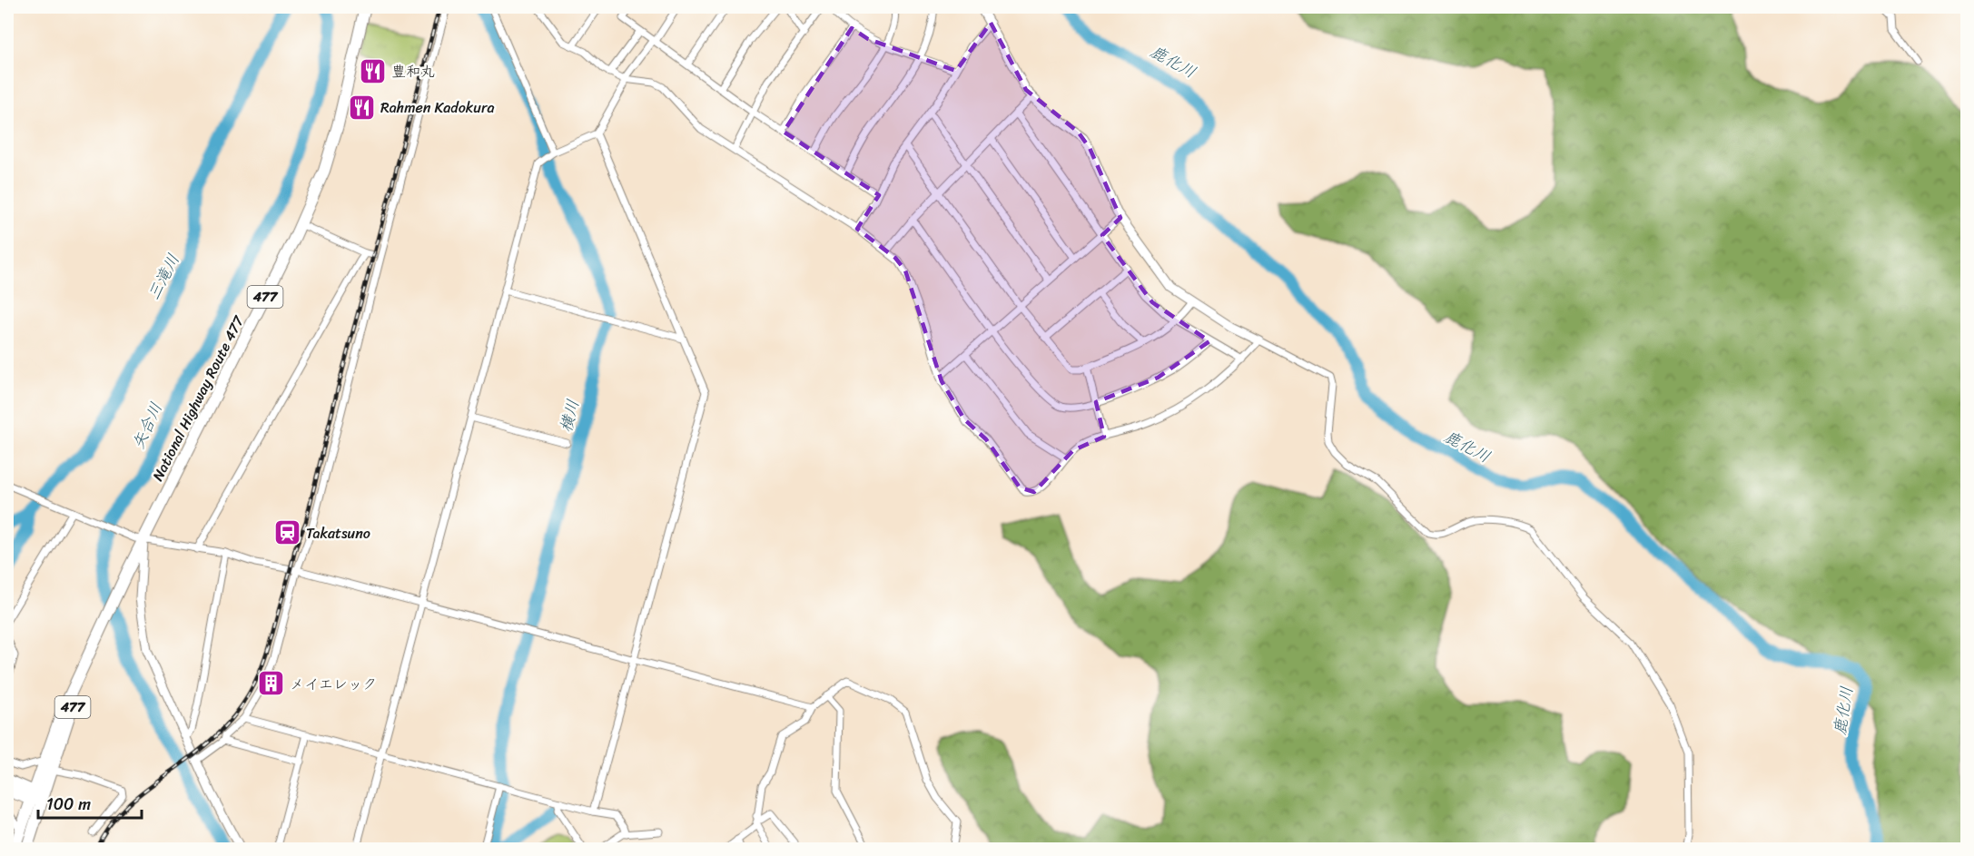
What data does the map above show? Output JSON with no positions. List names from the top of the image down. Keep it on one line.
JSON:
{"streets":{"highway":["477","National Highway Route 477"]},"water":["鹿化川","三滝川","横川","矢合川"],"places":{"restaurant":["豊和丸","Rahmen Kadokura"],"station":["Takatsuno"],"building":["メイエレック"]},"scale_bar":"100 m"}
